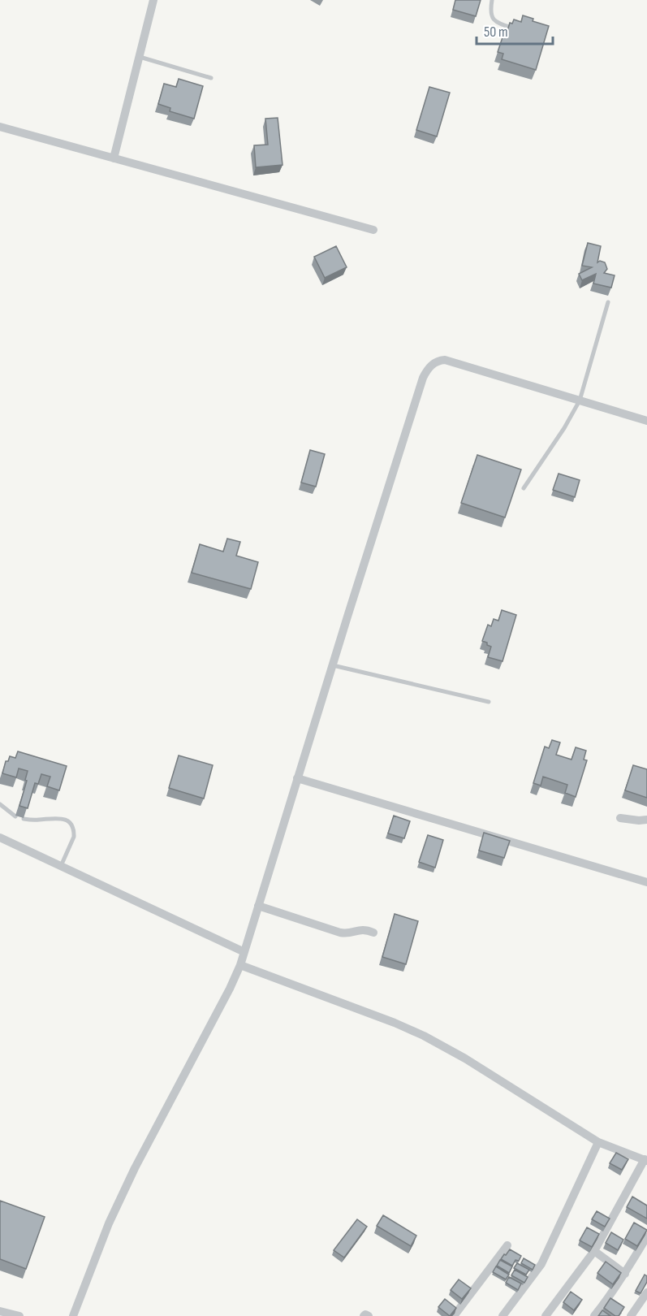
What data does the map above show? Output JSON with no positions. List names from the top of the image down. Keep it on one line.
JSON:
{"scale_bar":"50 m"}
